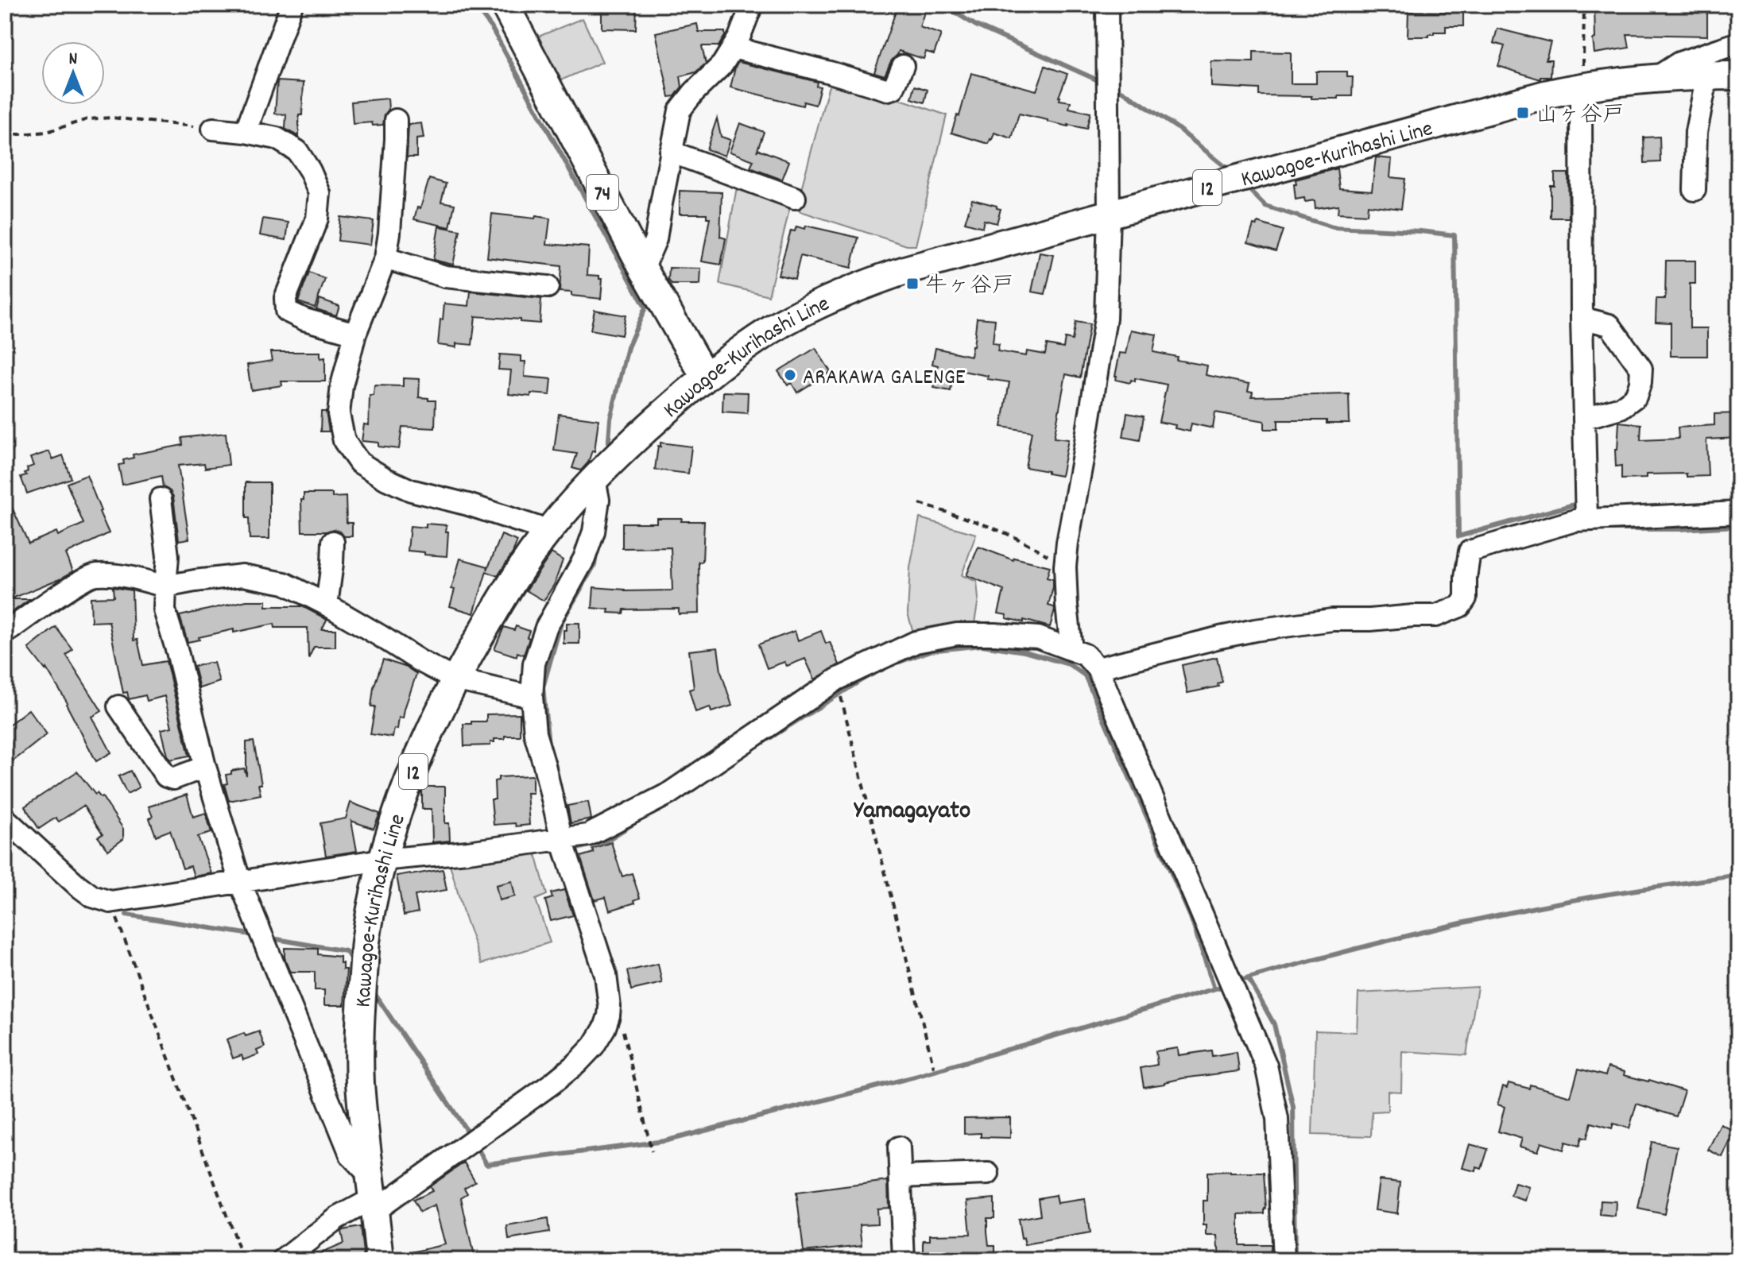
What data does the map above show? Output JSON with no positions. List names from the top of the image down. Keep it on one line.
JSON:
{"streets":{"main road":["Kawagoe-Kurihashi Line","12","74"]},"crossings":[["Kawagoe-Kurihashi Line","74"]],"districts":["Yamagayato"],"places":{"transit":["山ヶ谷戸","牛ヶ谷戸"],"other":["ARAKAWA GALENGE"]},"north":"top"}
